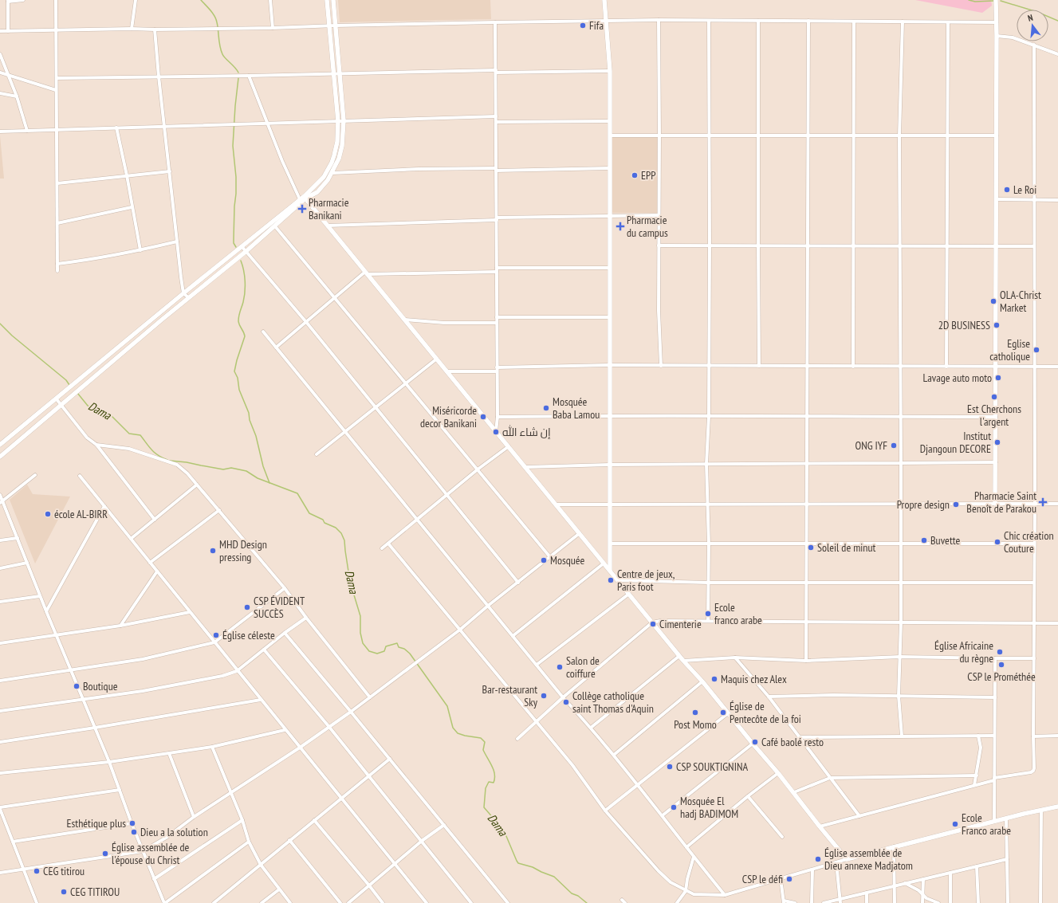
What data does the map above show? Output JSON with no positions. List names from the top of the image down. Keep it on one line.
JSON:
{"water":["Dama"],"places":{"other":["Fifa","EPP","Le Roi","OLA-Christ Market","2D BUSINESS","Eglise catholique","Lavage auto moto","Est Cherchons l'argent","Mosquée Baba Lamou","Miséricorde decor Banikani","إن شاء الله","Institut Djangoun DECORE","ONG IYF","Propre design","école AL-BIRR","Buvette","Chic création Couture","Soleil de minut","MHD Design pressing","Mosquée","Centre de jeux, Paris foot","CSP ÉVIDENT SUCCÈS","Ecole franco arabe","Cimenterie","Église céleste","Église Africaine du règne","CSP le Prométhée","Salon de coiffure","Maquis chez Alex","Boutique","Bar-restaurant Sky","Collège catholique saint Thomas d'Aquin","Post Momo","Église de Pentecôte de la foi","Café baolé resto","CSP SOUKTIGNINA","Mosquée El hadj BADIMOM","Esthétique plus","Ecole Franco arabe","Dieu a la solution","Église assemblée de l'épouse du Christ","Église assemblée de Dieu annexe Madjatom","CEG titirou","CSP le défi","CEG TITIROU"],"health":["Pharmacie Banikani","Pharmacie du campus","Pharmacie Saint Benoît de Parakou"]},"north":"top"}
